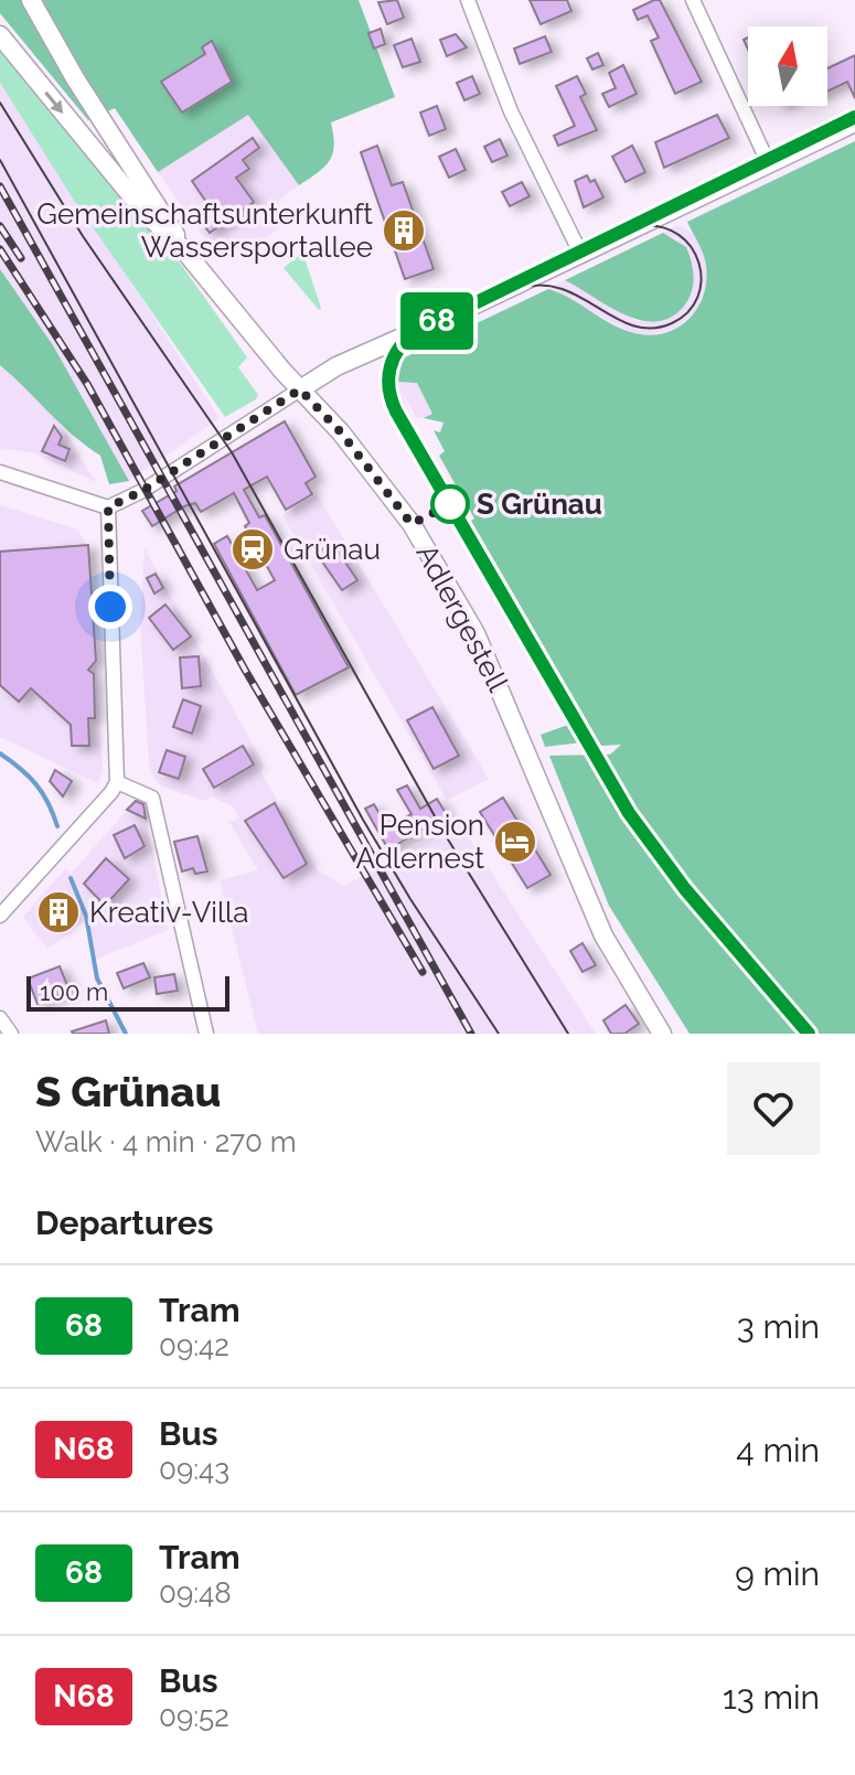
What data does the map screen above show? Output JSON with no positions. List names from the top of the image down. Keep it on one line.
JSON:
{"streets":{"main road":["Adlergestell"]},"places":{"building":["Gemeinschaftsunterkunft Wassersportallee","Kreativ-Villa"],"other":["S Grünau"],"station":["Grünau"],"hotel":["Pension Adlernest"]},"lines":["tram line 68"],"scale_bar":"100 m","north":"top","page":{"on_map":"68","scale":"100 m","heading":[["S Grünau","Walk · 4 min · 270 m"],"Departures"],"list":[{"mark":"68","name":"Tram","note":"09:42","value":"3 min"},{"mark":"N68","name":"Bus","note":"09:43","value":"4 min"},{"mark":"68","name":"Tram","note":"09:48","value":"9 min"},{"mark":"N68","name":"Bus","note":"09:52","value":"13 min"}]}}
